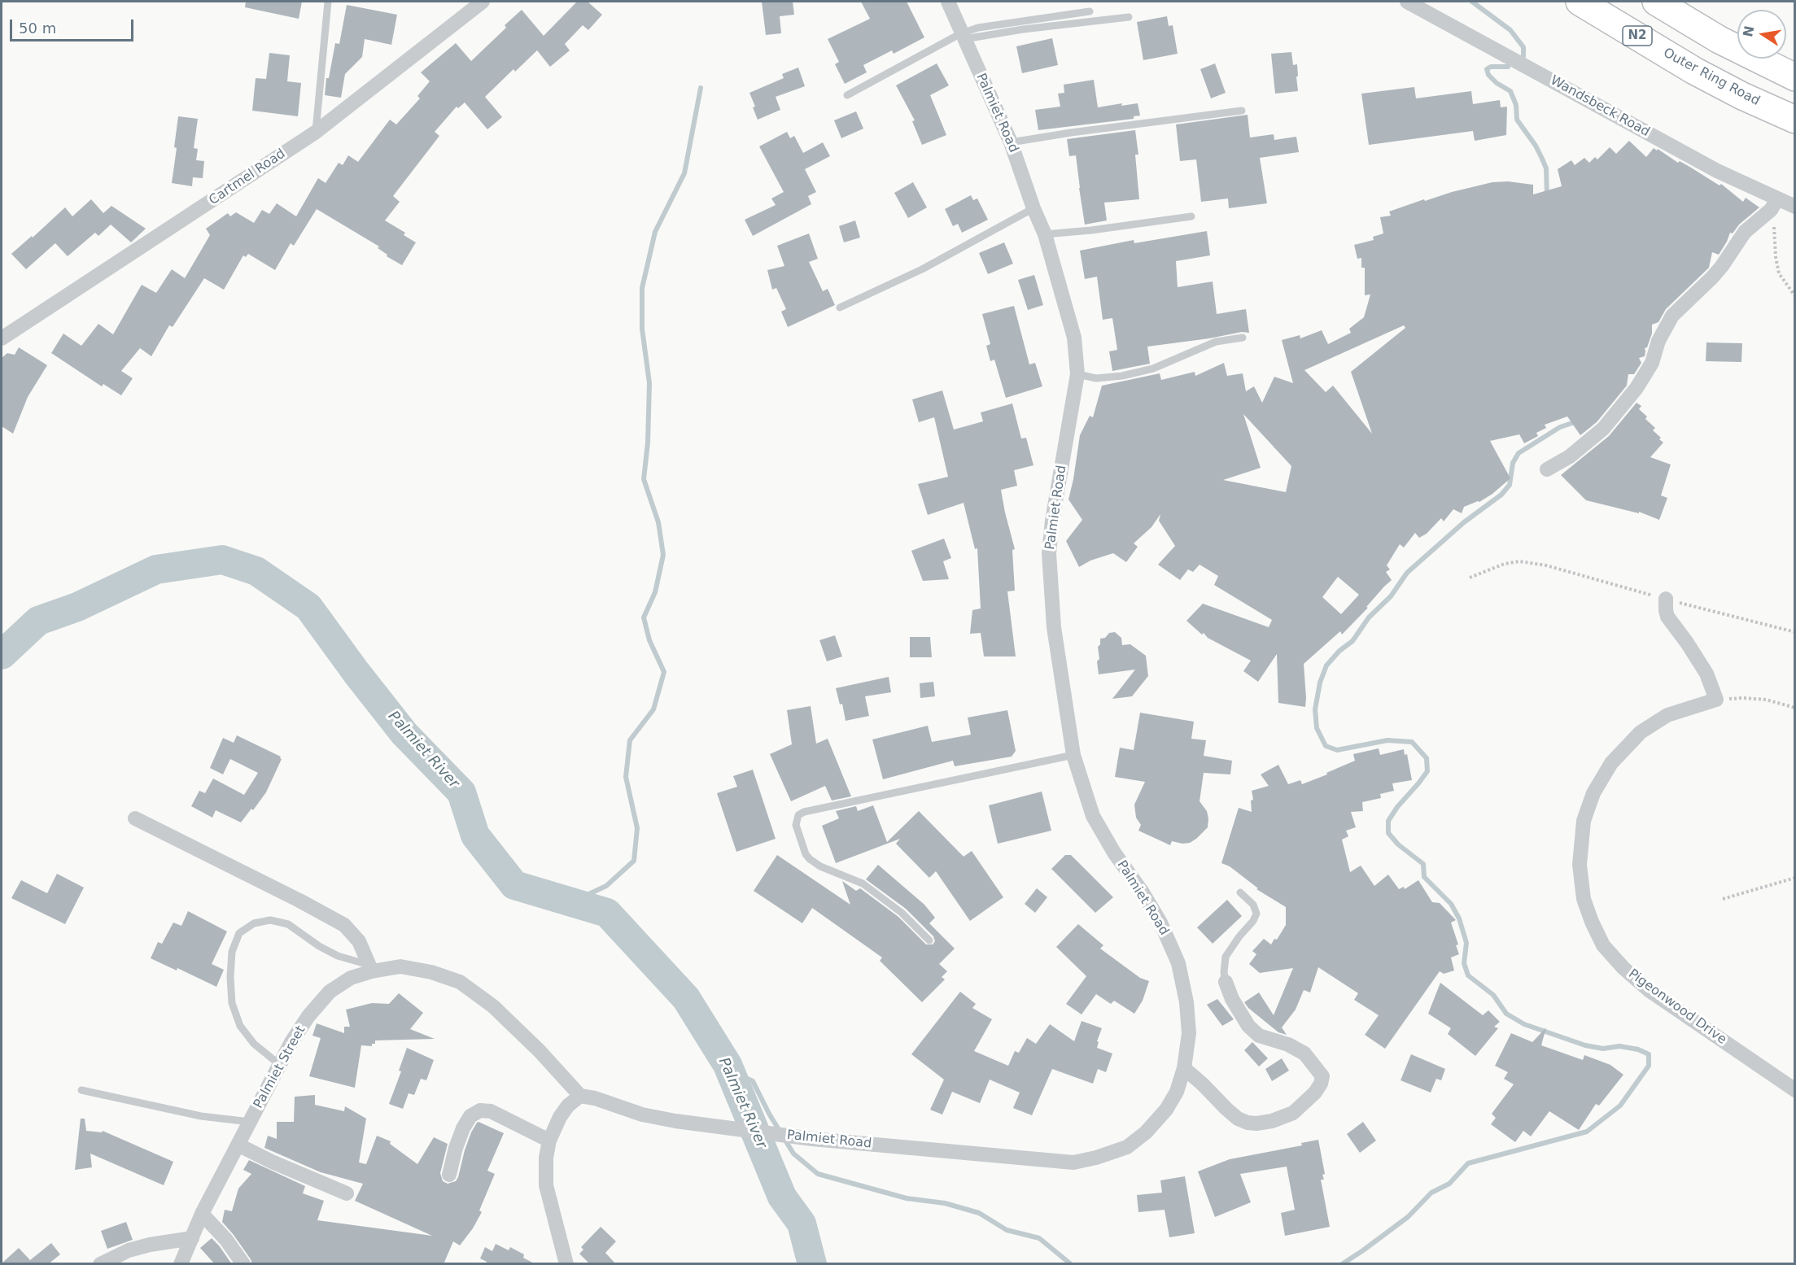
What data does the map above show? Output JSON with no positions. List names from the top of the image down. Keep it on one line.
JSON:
{"streets":{"highway":["N2","Outer Ring Road"],"street":["Wandsbeck Road","Palmiet Road","Cartmel Road","Pigeonwood Drive","Palmiet Street"]},"crossings":[["Palmiet Road","Palmiet Street"]],"water":["Palmiet River"],"scale_bar":"50 m","north":"left"}
